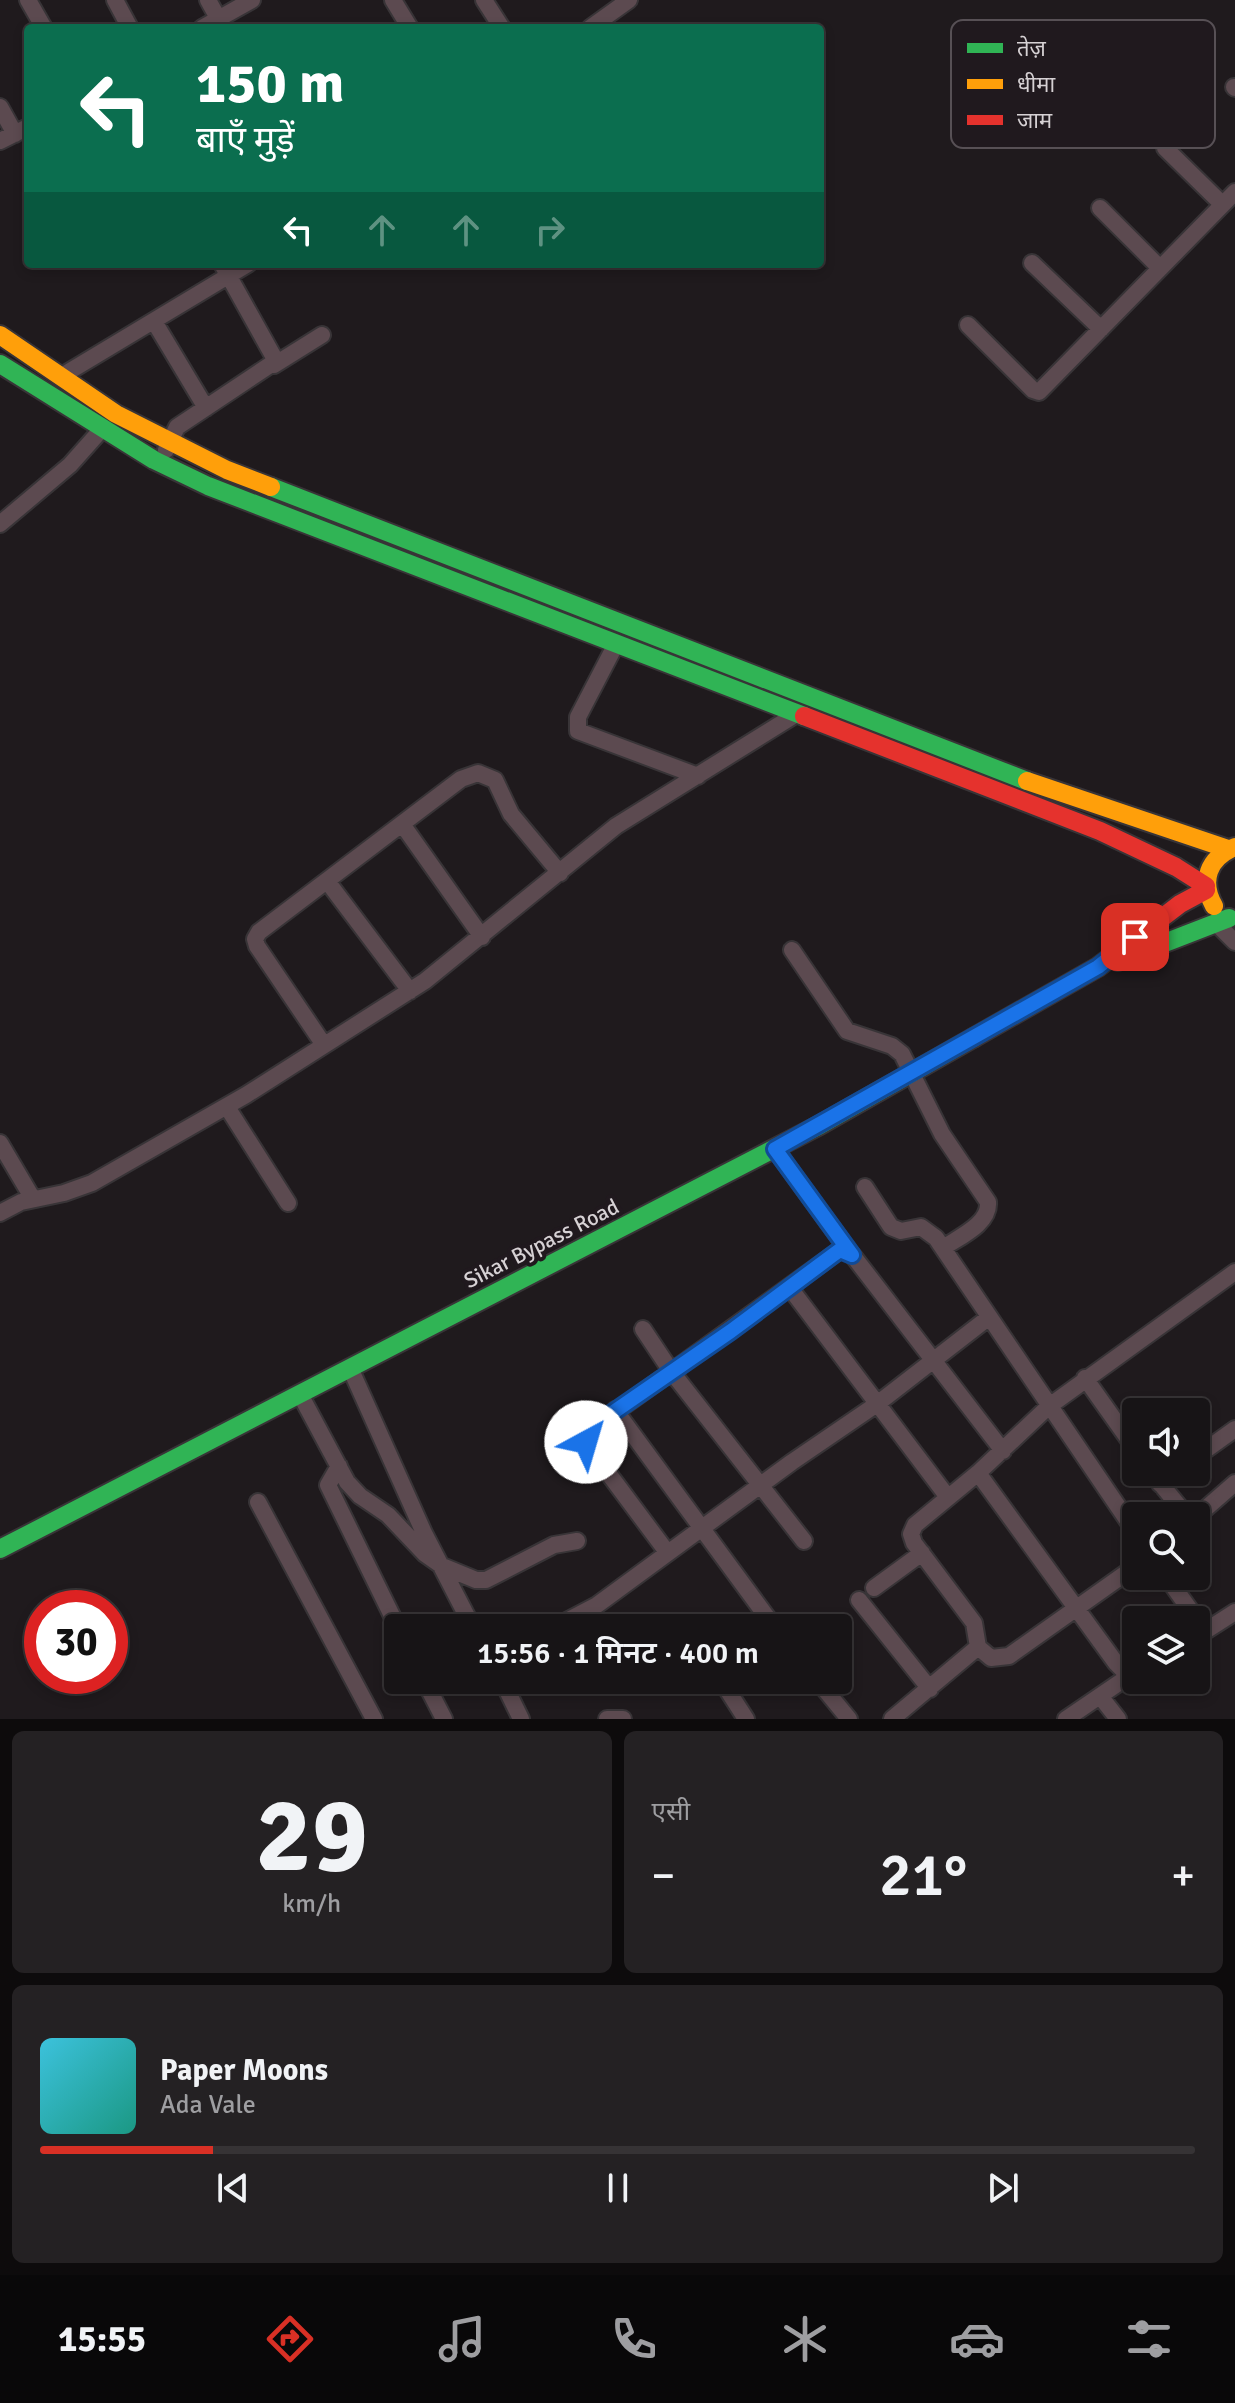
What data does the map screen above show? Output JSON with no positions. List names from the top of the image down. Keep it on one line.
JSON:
{"streets":{"main road":["Sikar Bypass Road"]},"legend":["तेज़","धीमा","जाम"],"page":{"turn":["150 m","बाएँ मुड़ें"],"limit":"30","trip":"15:56 · 1 मिनट · 400 m","tile":[["29","km/h"],"एसी"],"heat":["−","21°","+"],"song":["Paper Moons","Ada Vale"],"tabs":"15:55"}}
